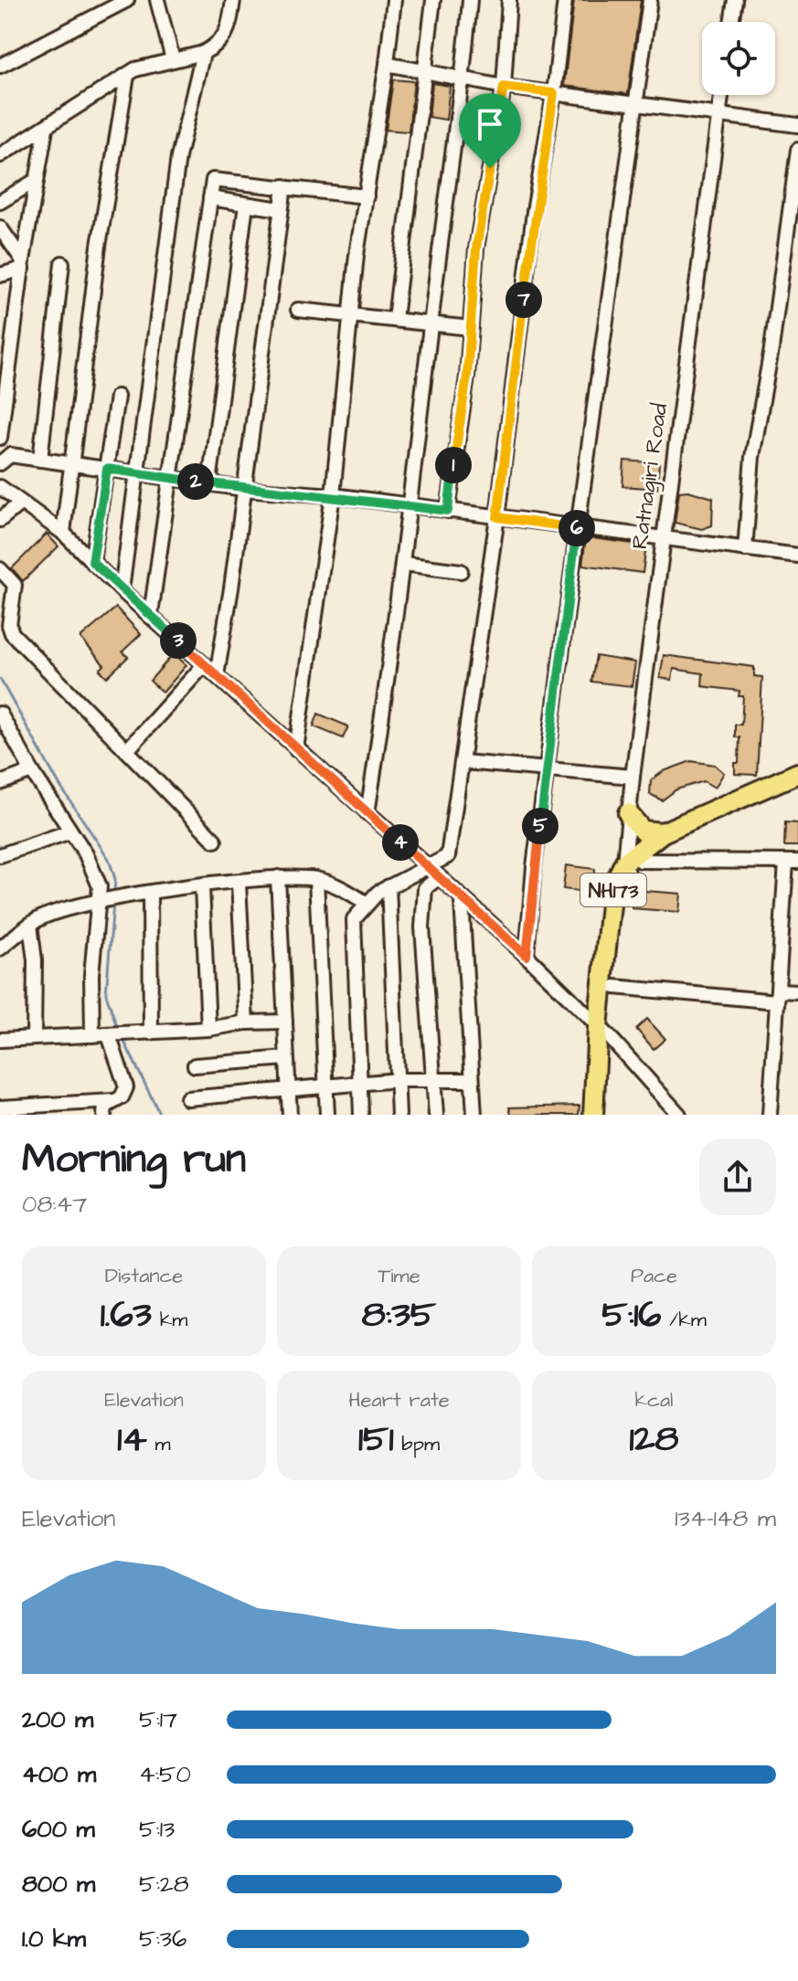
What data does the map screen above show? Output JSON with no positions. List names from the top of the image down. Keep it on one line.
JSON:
{"streets":{"highway":["NH173"],"street":["Ratnagiri Road"]},"crossings":[["Ratnagiri Road","NH173"]],"page":{"pins":["7","1","2","6","3","5","4"],"heading":["Morning run","08:47"],"stats":[["Distance","1.63 km"],["Time","8:35"],["Pace","5:16 /km"],["Elevation","14 m"],["Heart rate","151 bpm"],["kcal","128"]],"chart":["Elevation","134–148 m"],"list":[{"name":"200 m","note":"5:17"},{"name":"400 m","note":"4:50"},{"name":"600 m","note":"5:13"},{"name":"800 m","note":"5:28"},{"name":"1.0 km","note":"5:36"}]}}
